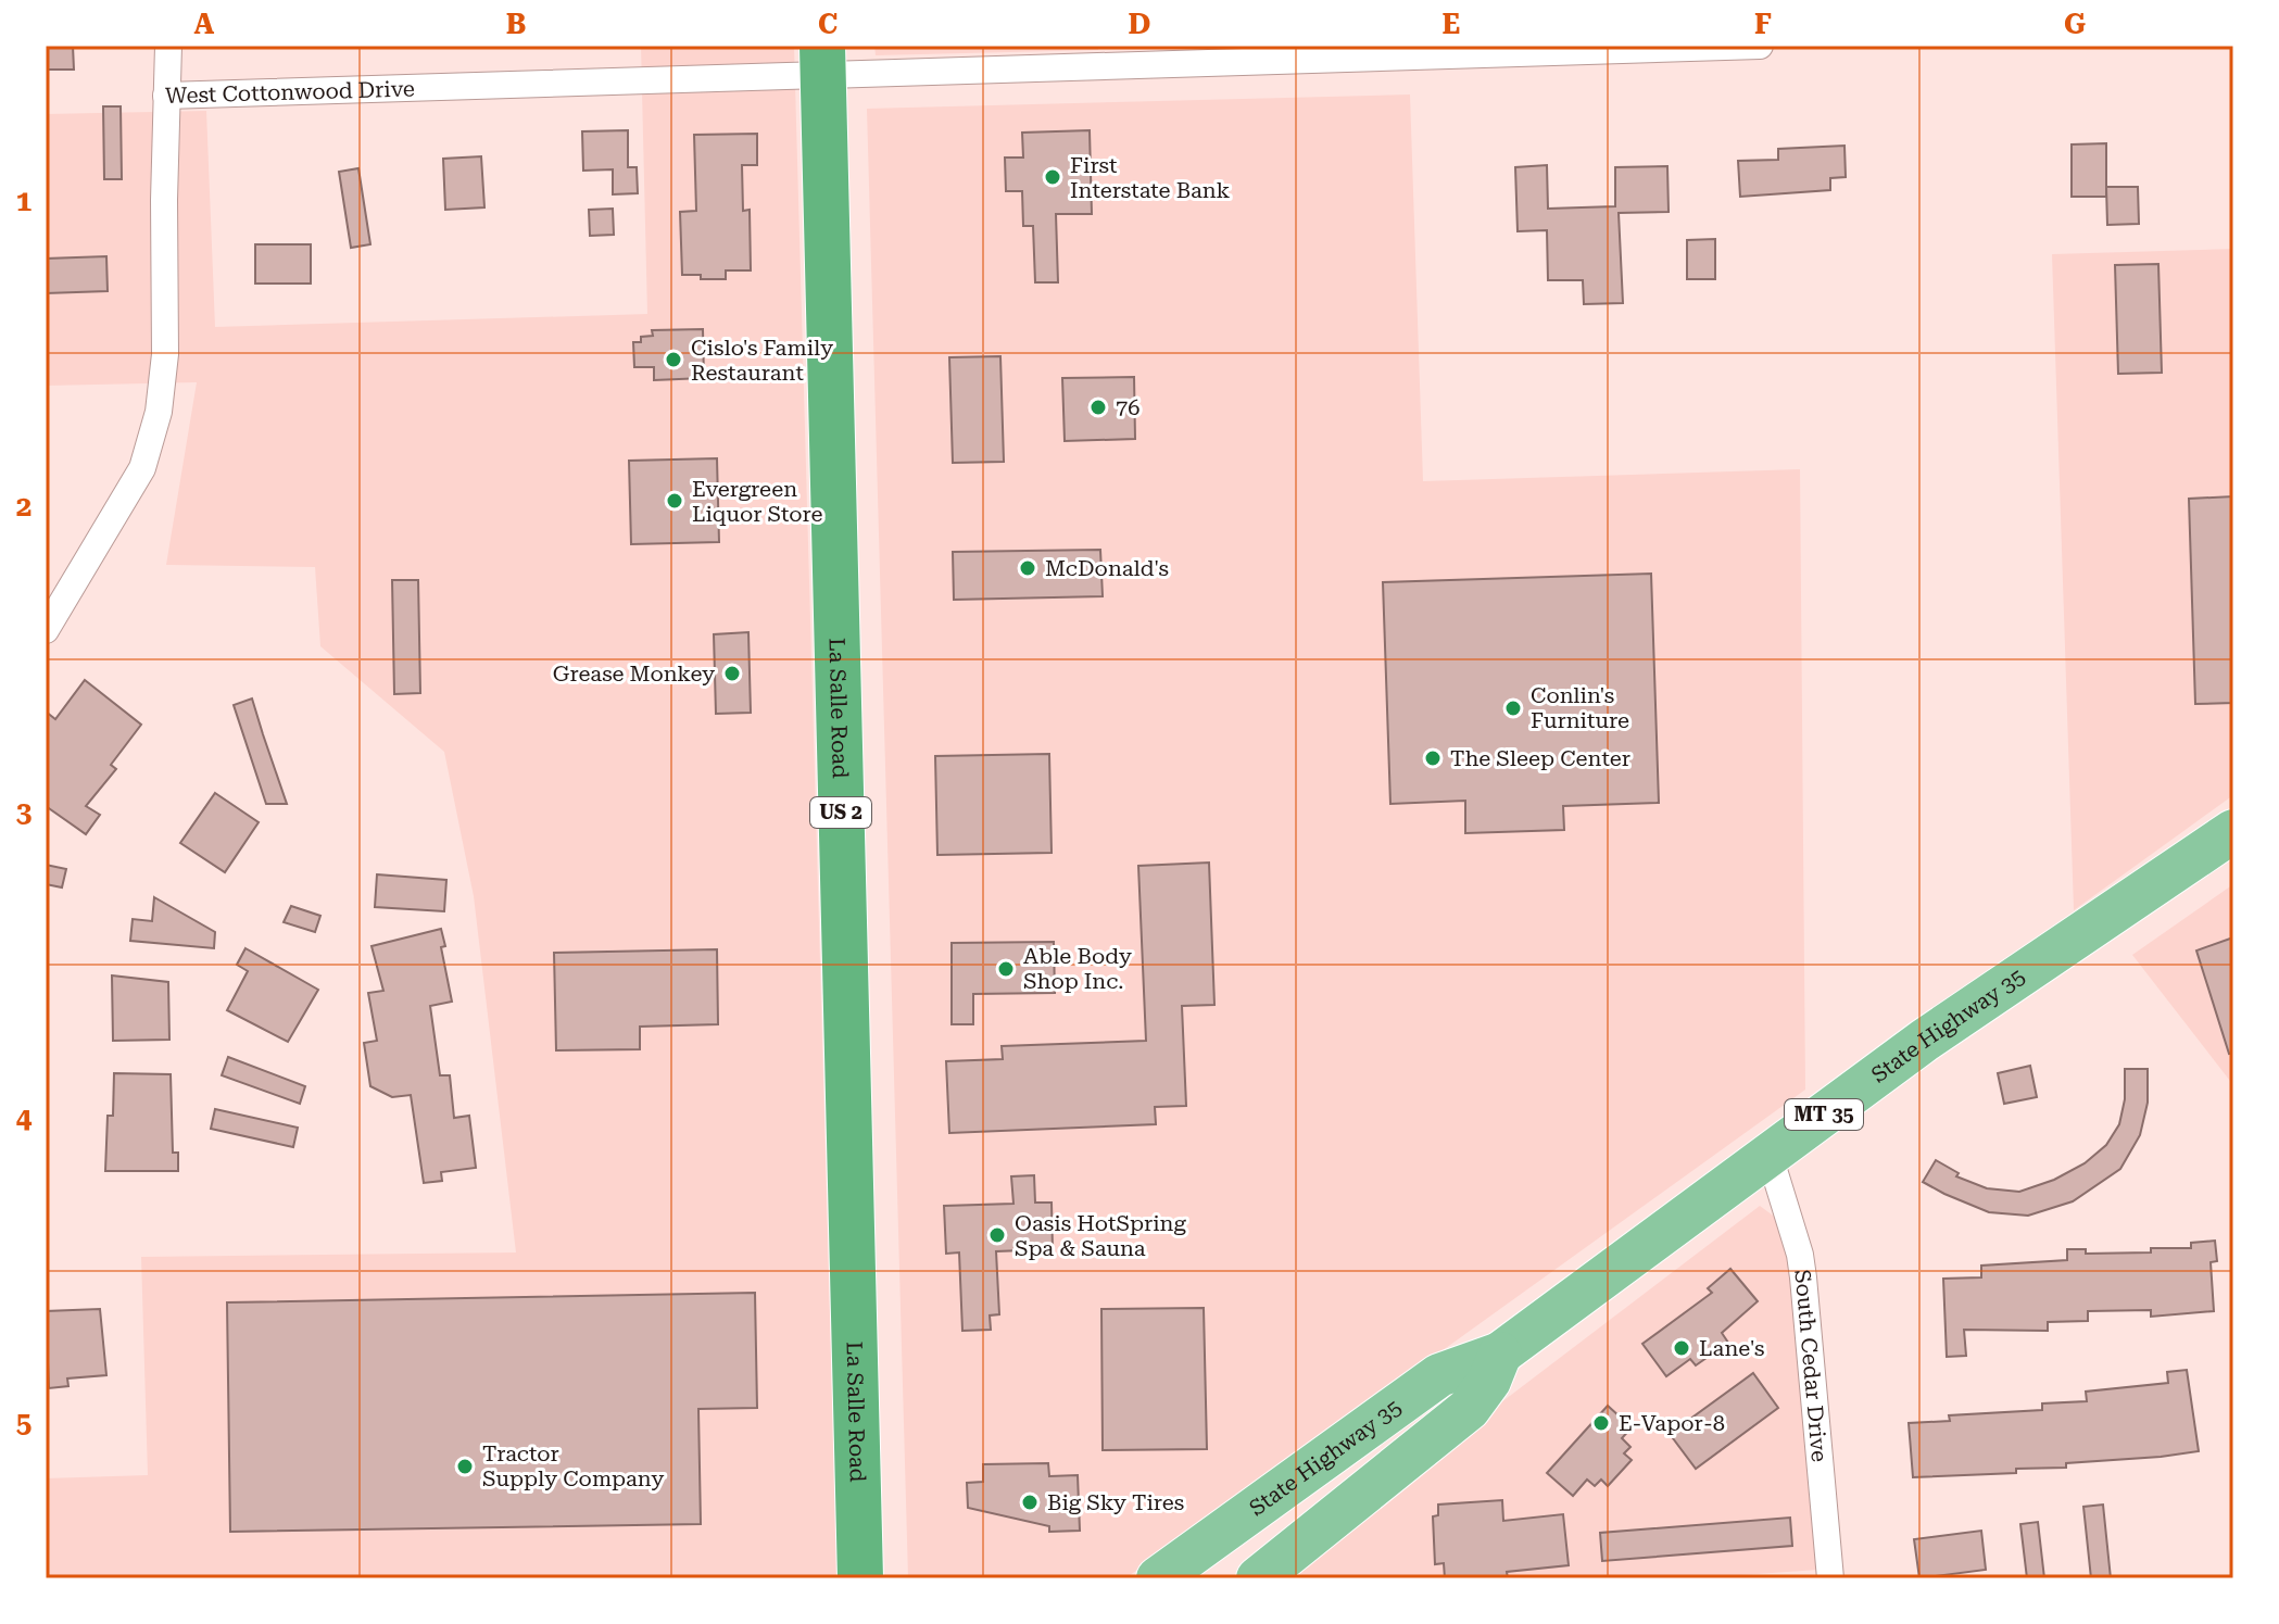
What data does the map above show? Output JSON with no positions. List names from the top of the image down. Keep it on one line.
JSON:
{"streets":{"highway":["La Salle Road","US 2"],"main road":["State Highway 35","MT 35"],"street":["West Cottonwood Drive","South Cedar Drive"]},"crossings":[["West Cottonwood Drive","La Salle Road"],["State Highway 35","South Cedar Drive"]],"places":["First Interstate Bank","Cislo's Family Restaurant","76","Evergreen Liquor Store","McDonald's","Grease Monkey","Conlin's Furniture","The Sleep Center","Able Body Shop Inc.","Oasis HotSpring Spa & Sauna","Lane's","E-Vapor-8","Tractor Supply Company","Big Sky Tires"],"grid":{"columns":["A","B","C","D","E","F","G"],"rows":["1","2","3","4","5"]}}
